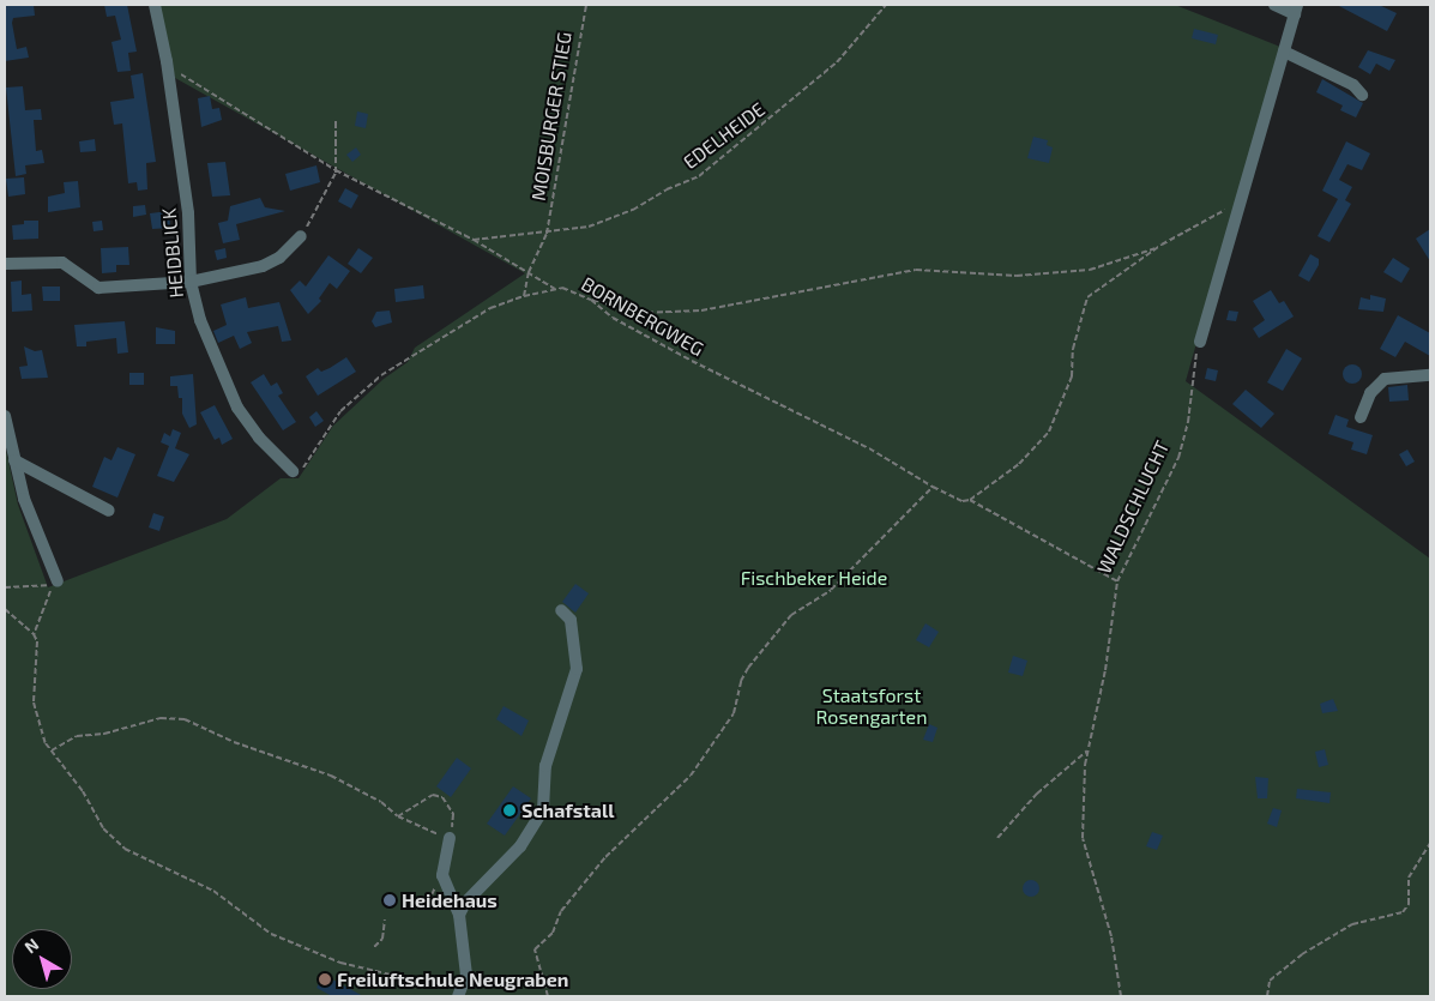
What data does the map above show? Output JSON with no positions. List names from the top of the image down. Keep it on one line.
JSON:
{"streets":{"street":["HEIDBLICK"],"path":["MOISBURGER STIEG","EDELHEIDE","BORNBERGWEG","WALDSCHLUCHT"]},"crossings":[["MOISBURGER STIEG","EDELHEIDE"],["MOISBURGER STIEG","BORNBERGWEG"],["EDELHEIDE","BORNBERGWEG"],["HEIDBLICK","BORNBERGWEG"],["BORNBERGWEG","WALDSCHLUCHT"]],"parks":["Fischbeker Heide","Staatsforst Rosengarten"],"places":["Schafstall","Heidehaus","Freiluftschule Neugraben"],"north":"top left"}
